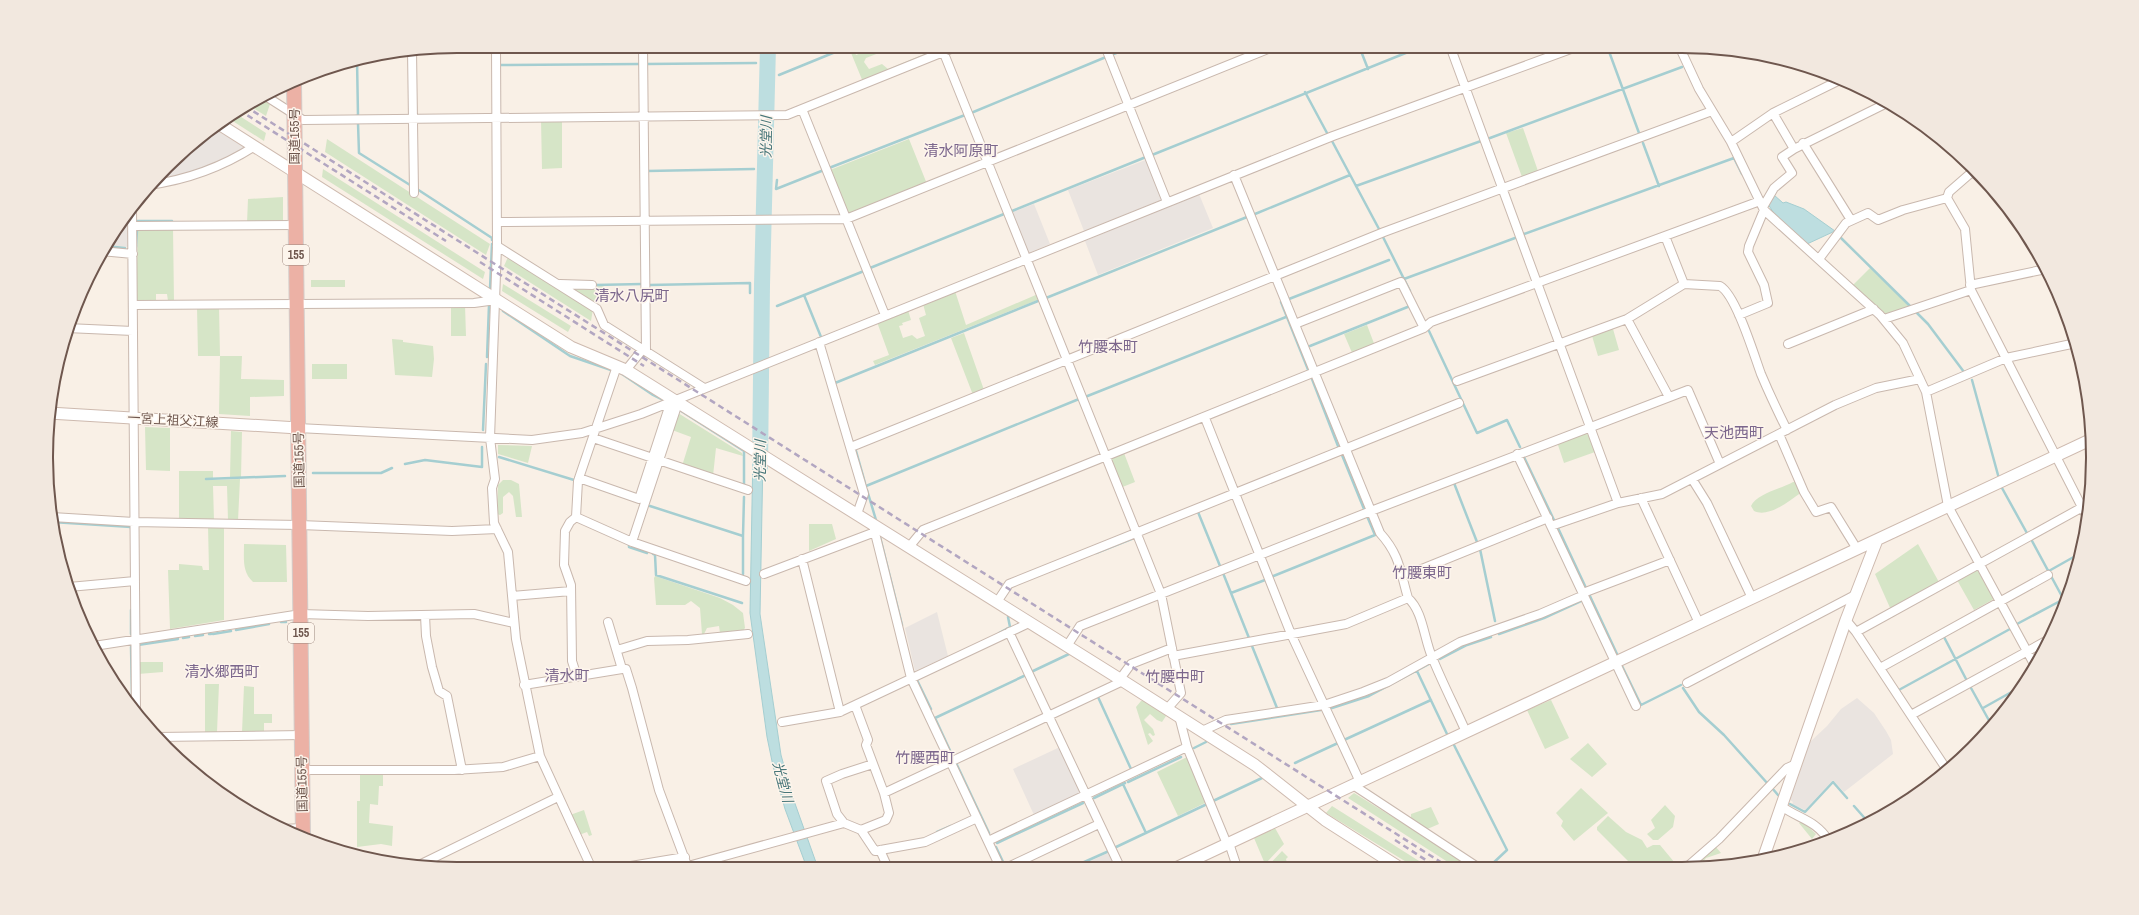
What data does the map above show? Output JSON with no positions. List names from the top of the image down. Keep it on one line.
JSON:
{"streets":{"highway":["国道155号","155"],"street":["一宮上祖父江線"]},"crossings":[["国道155号","一宮上祖父江線"]],"districts":["清水阿原町","清水八尻町","竹腰本町","天池西町","竹腰東町","清水郷西町","清水町","竹腰中町","竹腰西町"],"water":["光堂川"]}
